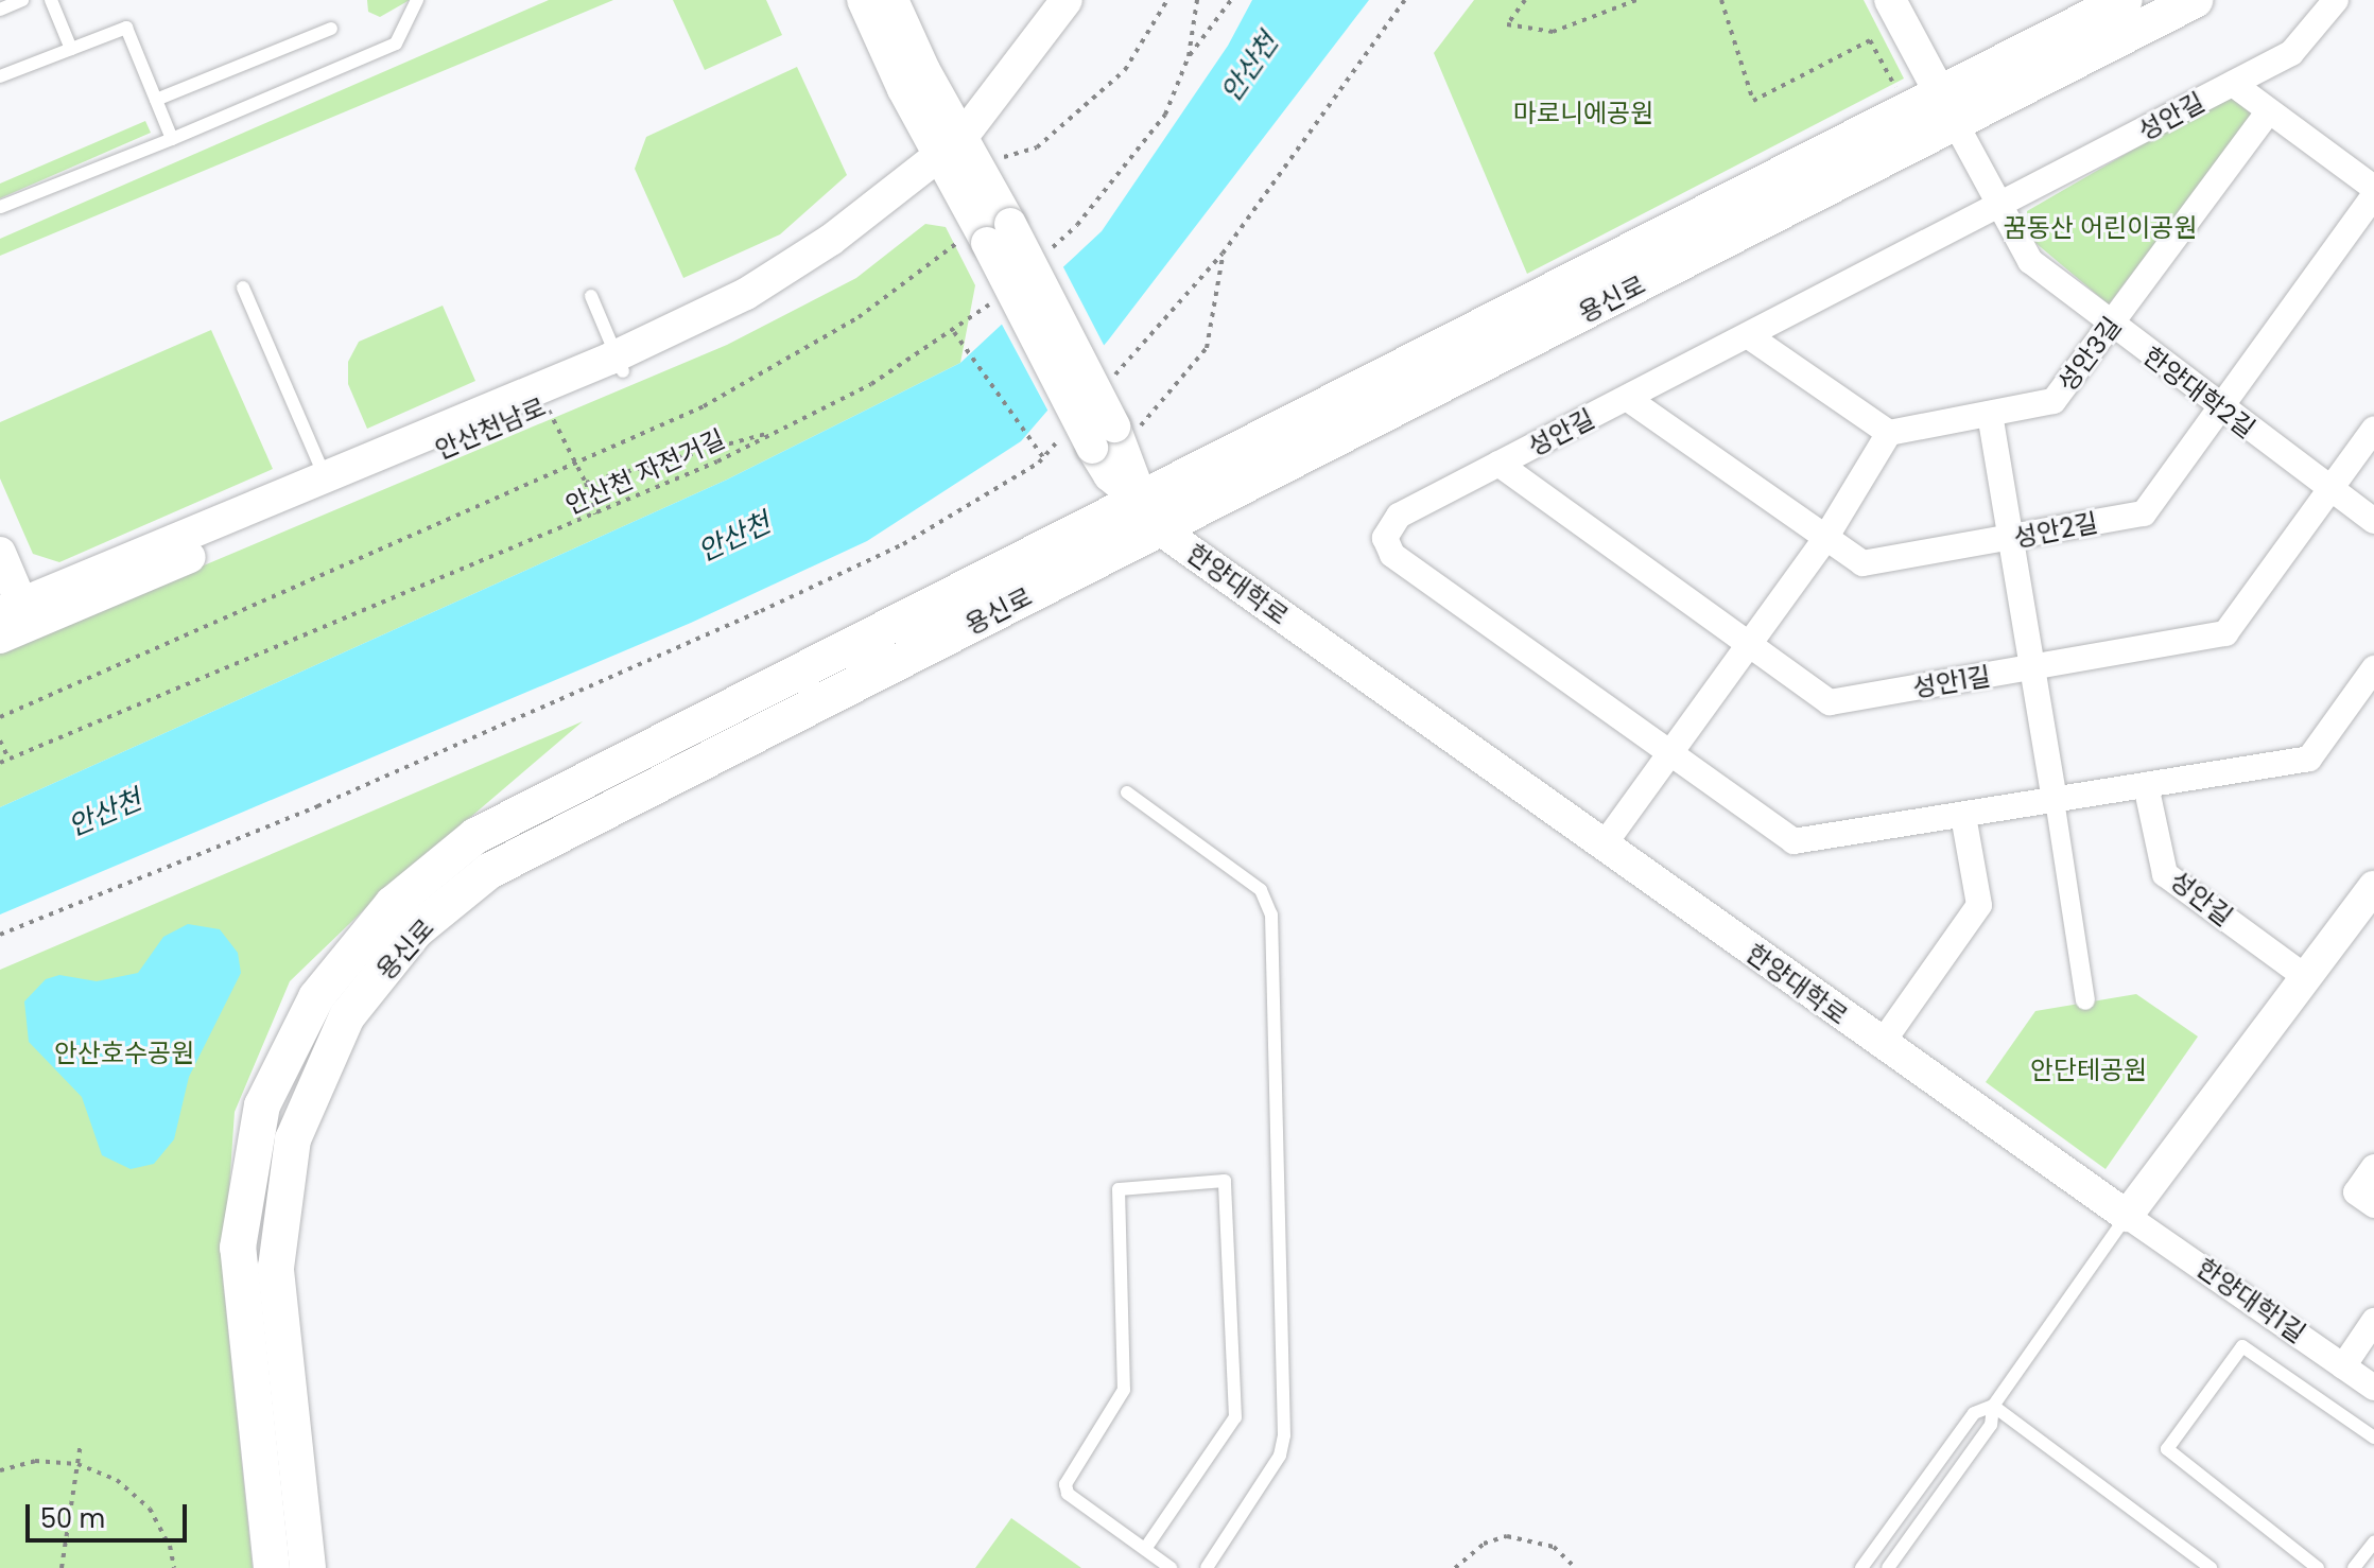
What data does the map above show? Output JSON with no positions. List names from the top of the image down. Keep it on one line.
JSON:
{"streets":{"main road":["용신로"],"street":["성안길","성안3길","한양대학2길","안산천남로","성안2길","한양대학로","성안1길","한양대학1길"],"path":["안산천 자전거길"]},"crossings":[["성안길","한양대학2길"],["성안길","성안2길"],["성안길","성안1길"],["용신로","한양대학2길"],["용신로","한양대학로"],["성안3길","한양대학2길"],["한양대학2길","성안2길"],["한양대학2길","성안1길"],["한양대학로","한양대학1길"]],"water":["안산천"],"parks":["마로니에공원","꿈동산 어린이공원","안산호수공원","안단테공원"],"scale_bar":"50 m"}
